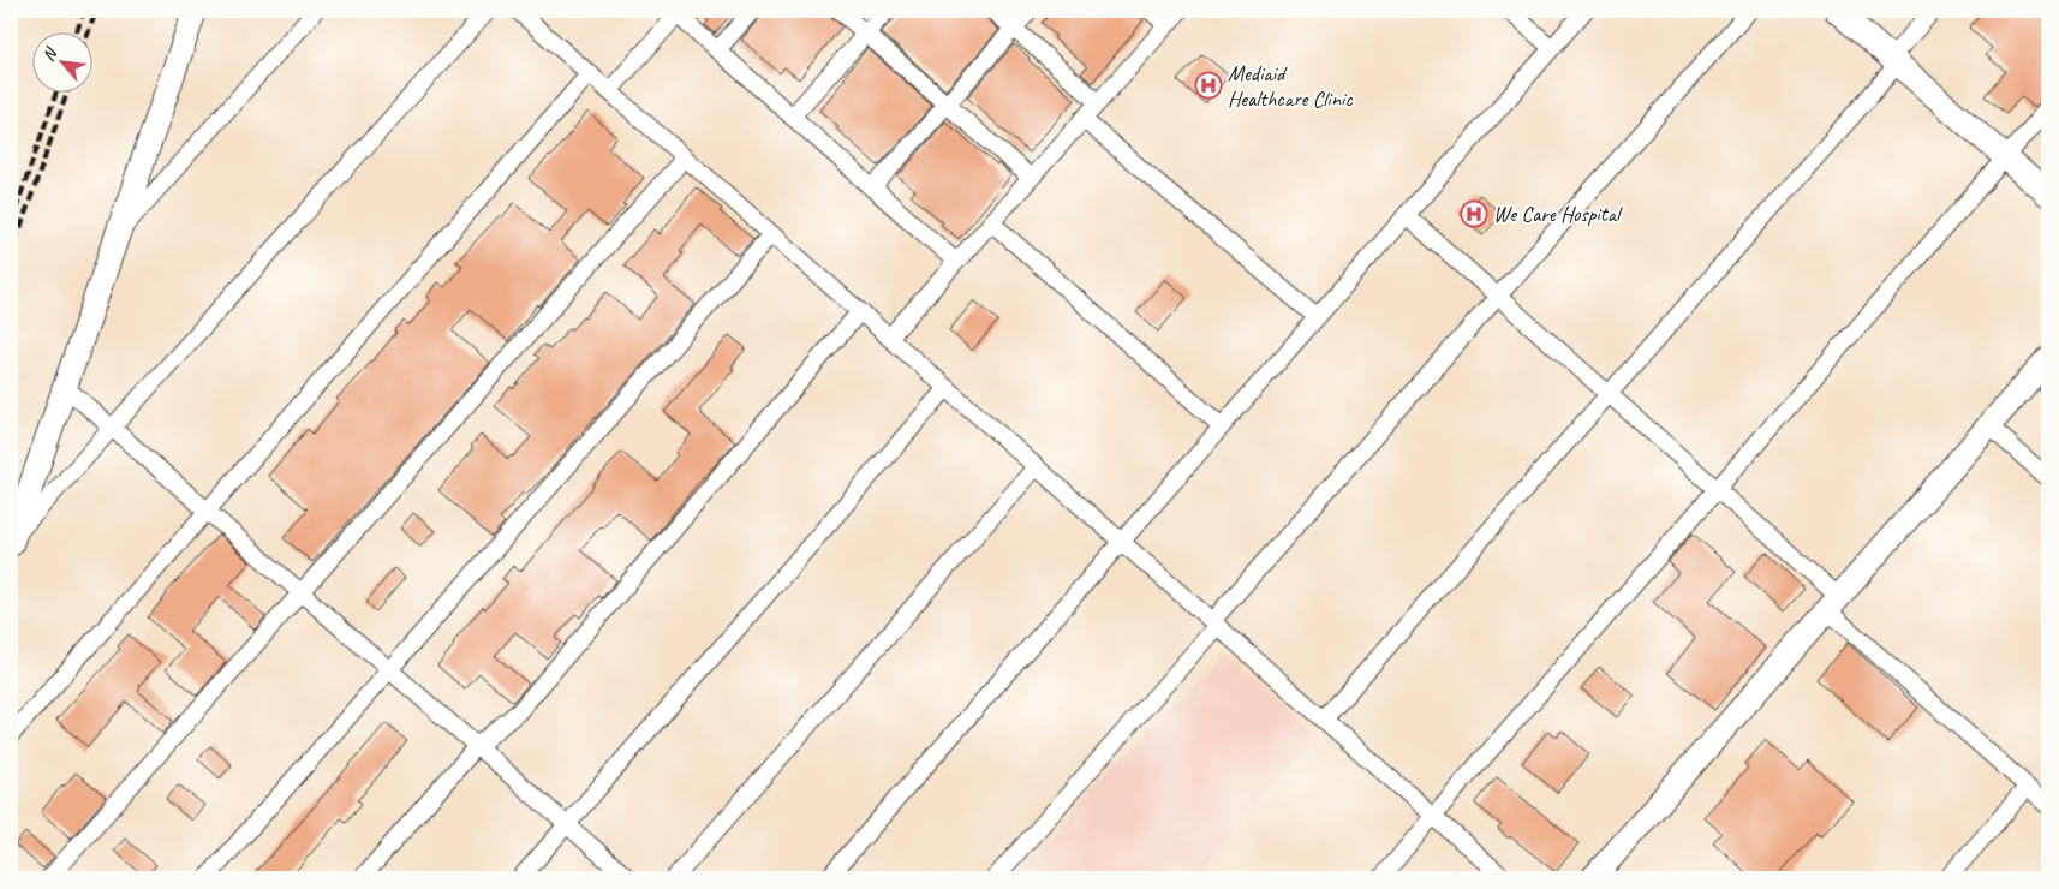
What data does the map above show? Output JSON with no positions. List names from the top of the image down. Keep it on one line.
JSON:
{"places":{"hospital":["Mediaid Healthcare Clinic","We Care Hospital"]},"north":"top left"}
